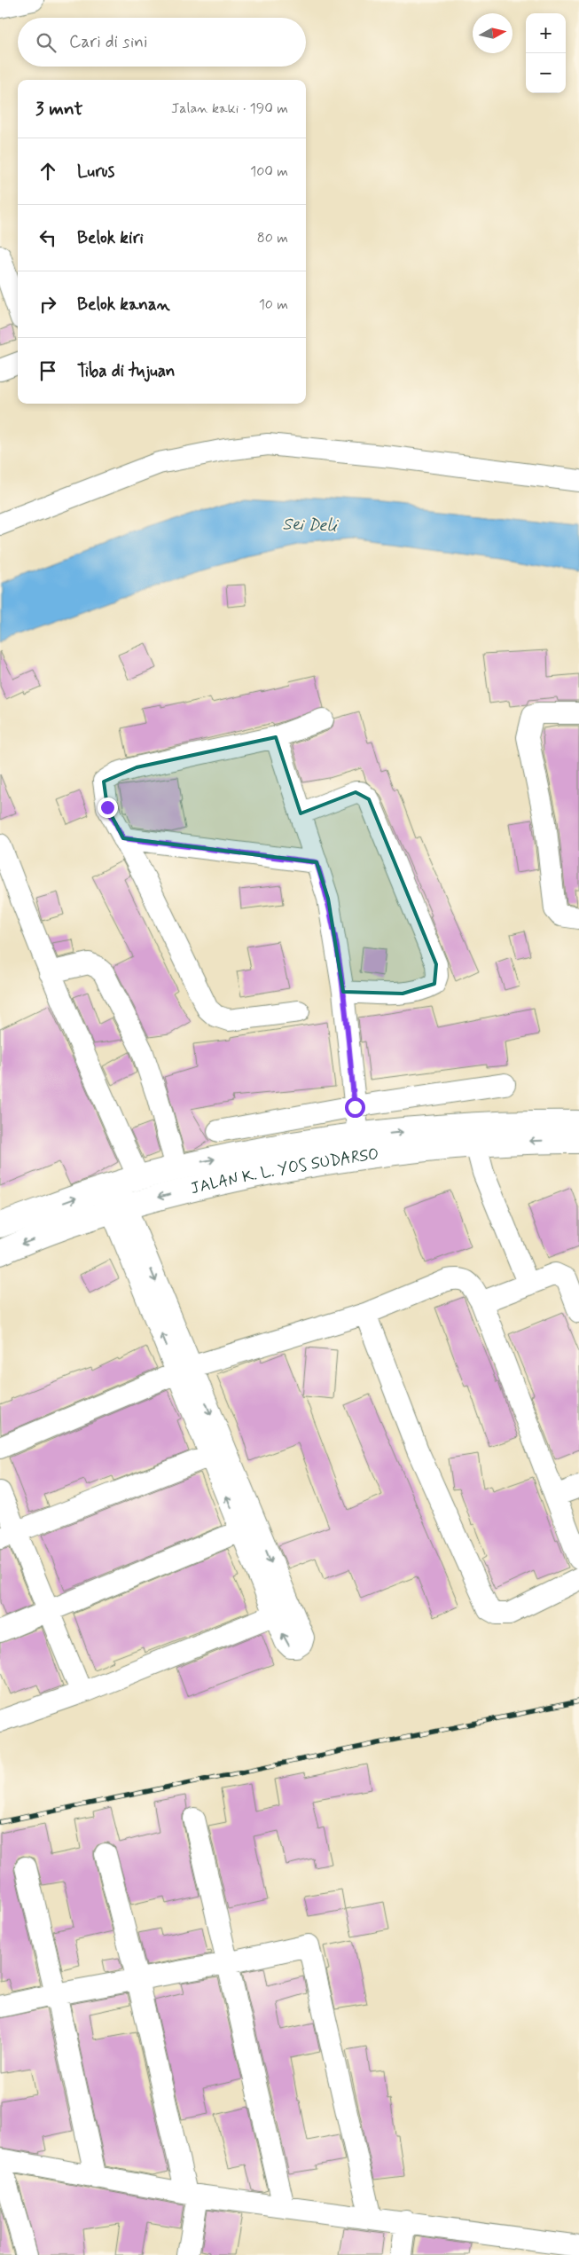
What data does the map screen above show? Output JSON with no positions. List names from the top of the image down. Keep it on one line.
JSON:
{"streets":{"highway":["JALAN K. L. YOS SUDARSO"]},"water":["Sei Deli"],"north":"right","page":{"map_buttons":["+","−"],"search":"Cari di sini","heading":["3 mnt","Jalan kaki · 190 m"],"list":[["Lurus","100 m"],["Belok kiri","80 m"],["Belok kanan","10 m"],"Tiba di tujuan"]}}
